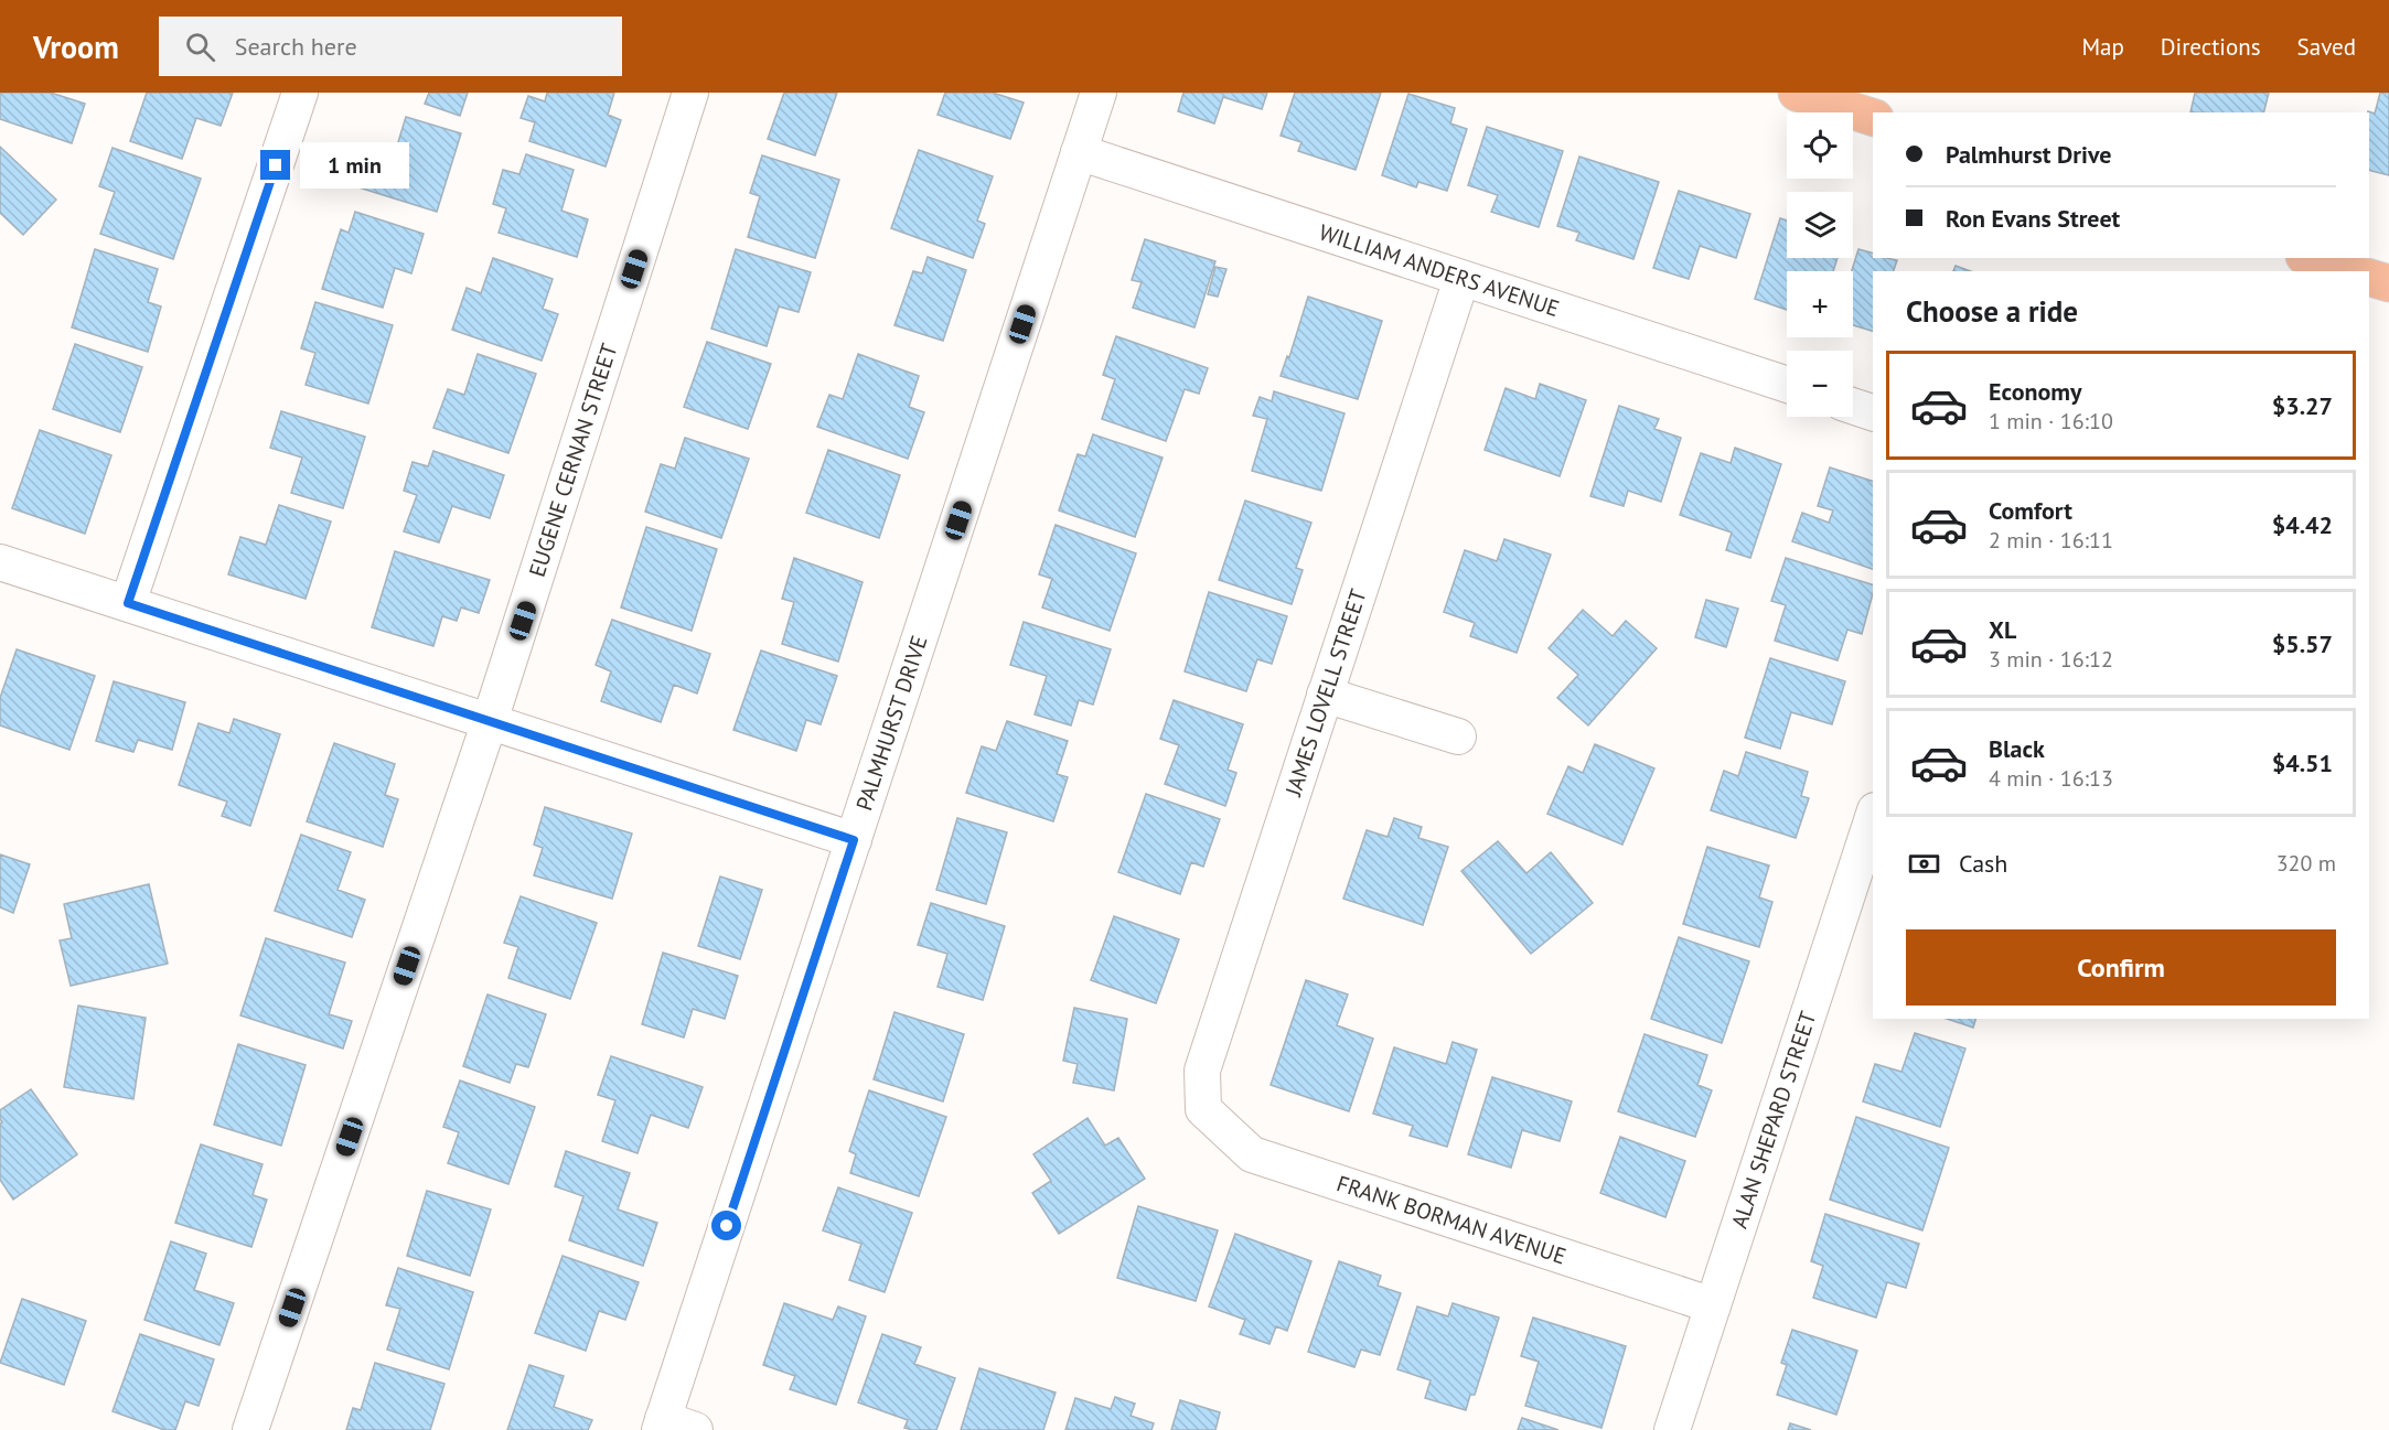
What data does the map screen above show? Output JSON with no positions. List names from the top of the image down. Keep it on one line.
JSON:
{"streets":{"street":["WILLIAM ANDERS AVENUE","EUGENE CERNAN STREET","JAMES LOVELL STREET","PALMHURST DRIVE","ALAN SHEPARD STREET","FRANK BORMAN AVENUE"]},"crossings":[["WILLIAM ANDERS AVENUE","JAMES LOVELL STREET"],["WILLIAM ANDERS AVENUE","PALMHURST DRIVE"],["JAMES LOVELL STREET","FRANK BORMAN AVENUE"],["ALAN SHEPARD STREET","FRANK BORMAN AVENUE"]],"page":{"header":"Vroom","search":"Search here","nav":["Map","Directions","Saved"],"map_buttons":["+","−"],"banner":["Palmhurst Drive","Ron Evans Street"],"bubble":"1 min","heading":"Choose a ride","list":[{"name":"Economy","note":"1 min · 16:10","value":"$3.27"},{"name":"Comfort","note":"2 min · 16:11","value":"$4.42"},{"name":"XL","note":"3 min · 16:12","value":"$5.57"},{"name":"Black","note":"4 min · 16:13","value":"$4.51"}],"pay":["Cash","320 m"],"buttons":"Confirm"}}
